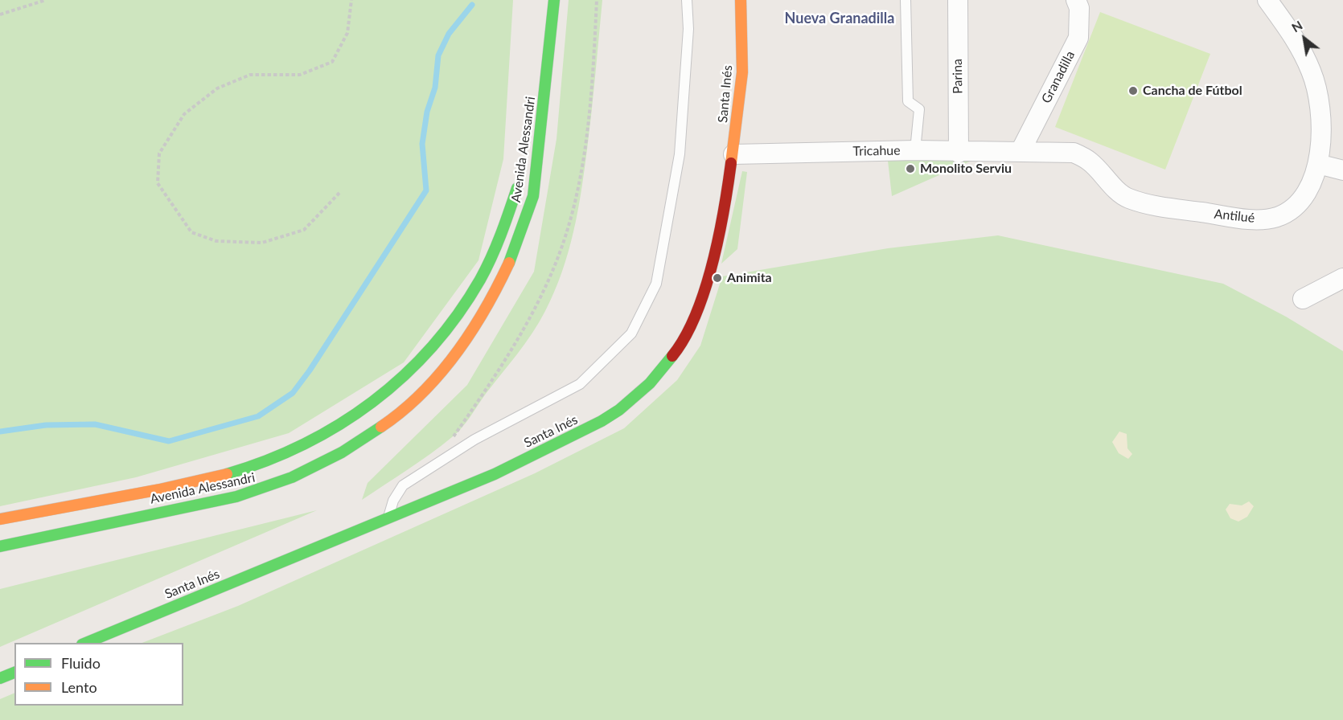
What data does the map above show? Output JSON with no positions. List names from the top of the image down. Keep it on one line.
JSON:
{"streets":{"main road":["Santa Inés","Avenida Alessandri"],"street":["Parina","Granadilla","Tricahue","Antilué"]},"crossings":[["Parina","Tricahue"],["Granadilla","Tricahue"],["Granadilla","Antilué"],["Santa Inés","Tricahue"],["Tricahue","Antilué"]],"districts":["Nueva Granadilla"],"places":["Cancha de Fútbol","Monolito Serviu","Animita"],"legend":["Fluido","Lento"],"north":"top left"}
